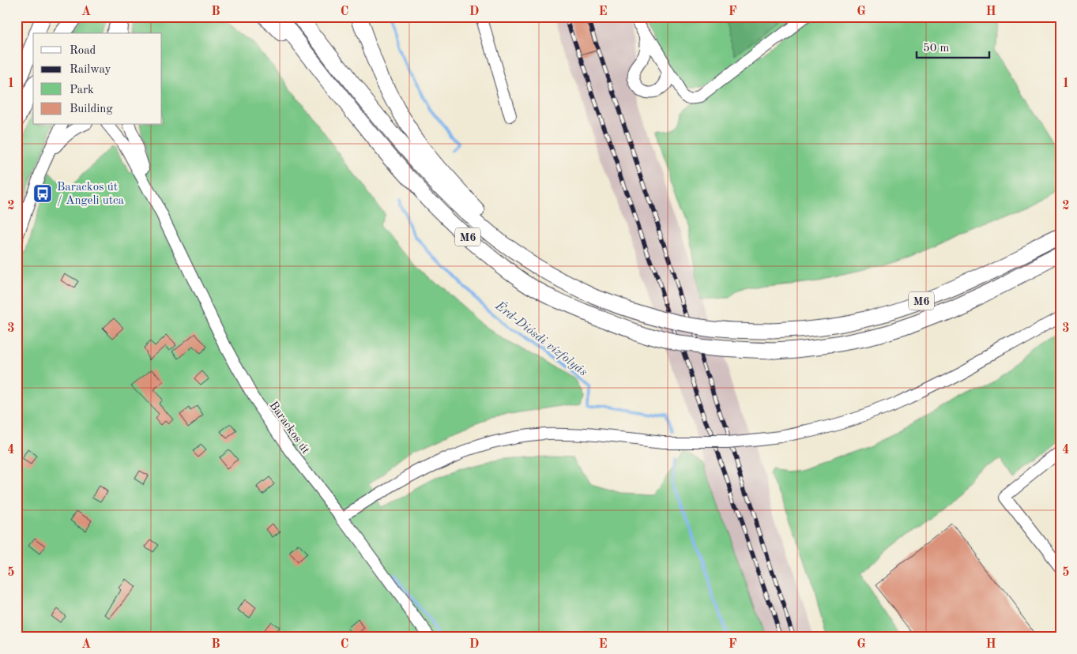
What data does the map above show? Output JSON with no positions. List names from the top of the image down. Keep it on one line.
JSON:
{"streets":{"highway":["M6"],"street":["Barackos út"]},"water":["Érd-Diósdi vízfolyás"],"places":{"bus stop":["Barackos út / Angeli utca"]},"legend":["Road","Railway","Park","Building"],"scale_bar":"50 m","grid":{"columns":["A","B","C","D","E","F","G","H"],"rows":["1","2","3","4","5"]}}
